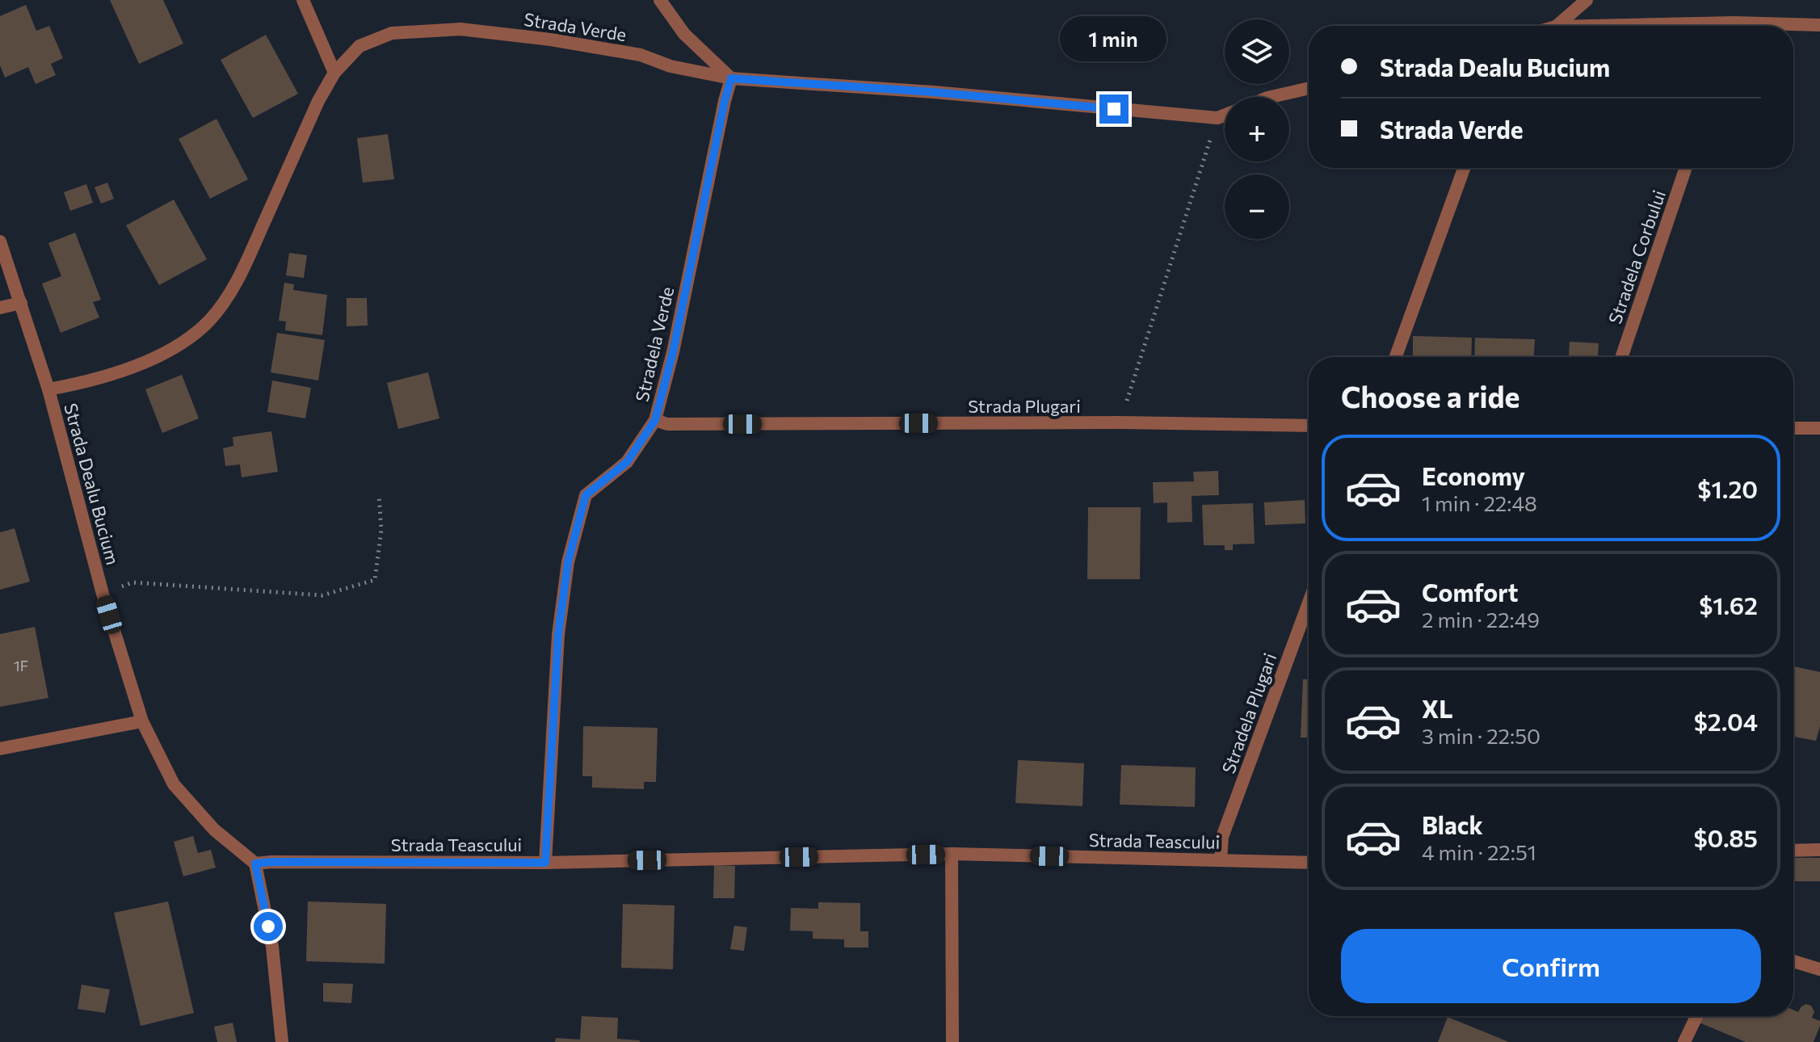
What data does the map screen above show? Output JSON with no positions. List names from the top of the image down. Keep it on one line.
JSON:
{"streets":{"street":["Strada Verde","Stradela Corbului","Stradela Verde","Strada Plugari","Strada Dealu Bucium","Stradela Plugari","Strada Teascului"]},"crossings":[["Strada Verde","Stradela Verde"],["Strada Verde","Strada Dealu Bucium"],["Stradela Verde","Strada Plugari"],["Stradela Verde","Strada Teascului"],["Strada Dealu Bucium","Strada Teascului"],["Stradela Plugari","Strada Teascului"]],"house_numbers":["1F"],"page":{"bubble":"1 min","map_buttons":["+","−"],"banner":["Strada Dealu Bucium","Strada Verde"],"heading":"Choose a ride","list":[{"name":"Economy","note":"1 min · 22:48","value":"$1.20"},{"name":"Comfort","note":"2 min · 22:49","value":"$1.62"},{"name":"XL","note":"3 min · 22:50","value":"$2.04"},{"name":"Black","note":"4 min · 22:51","value":"$0.85"}],"buttons":"Confirm"}}
